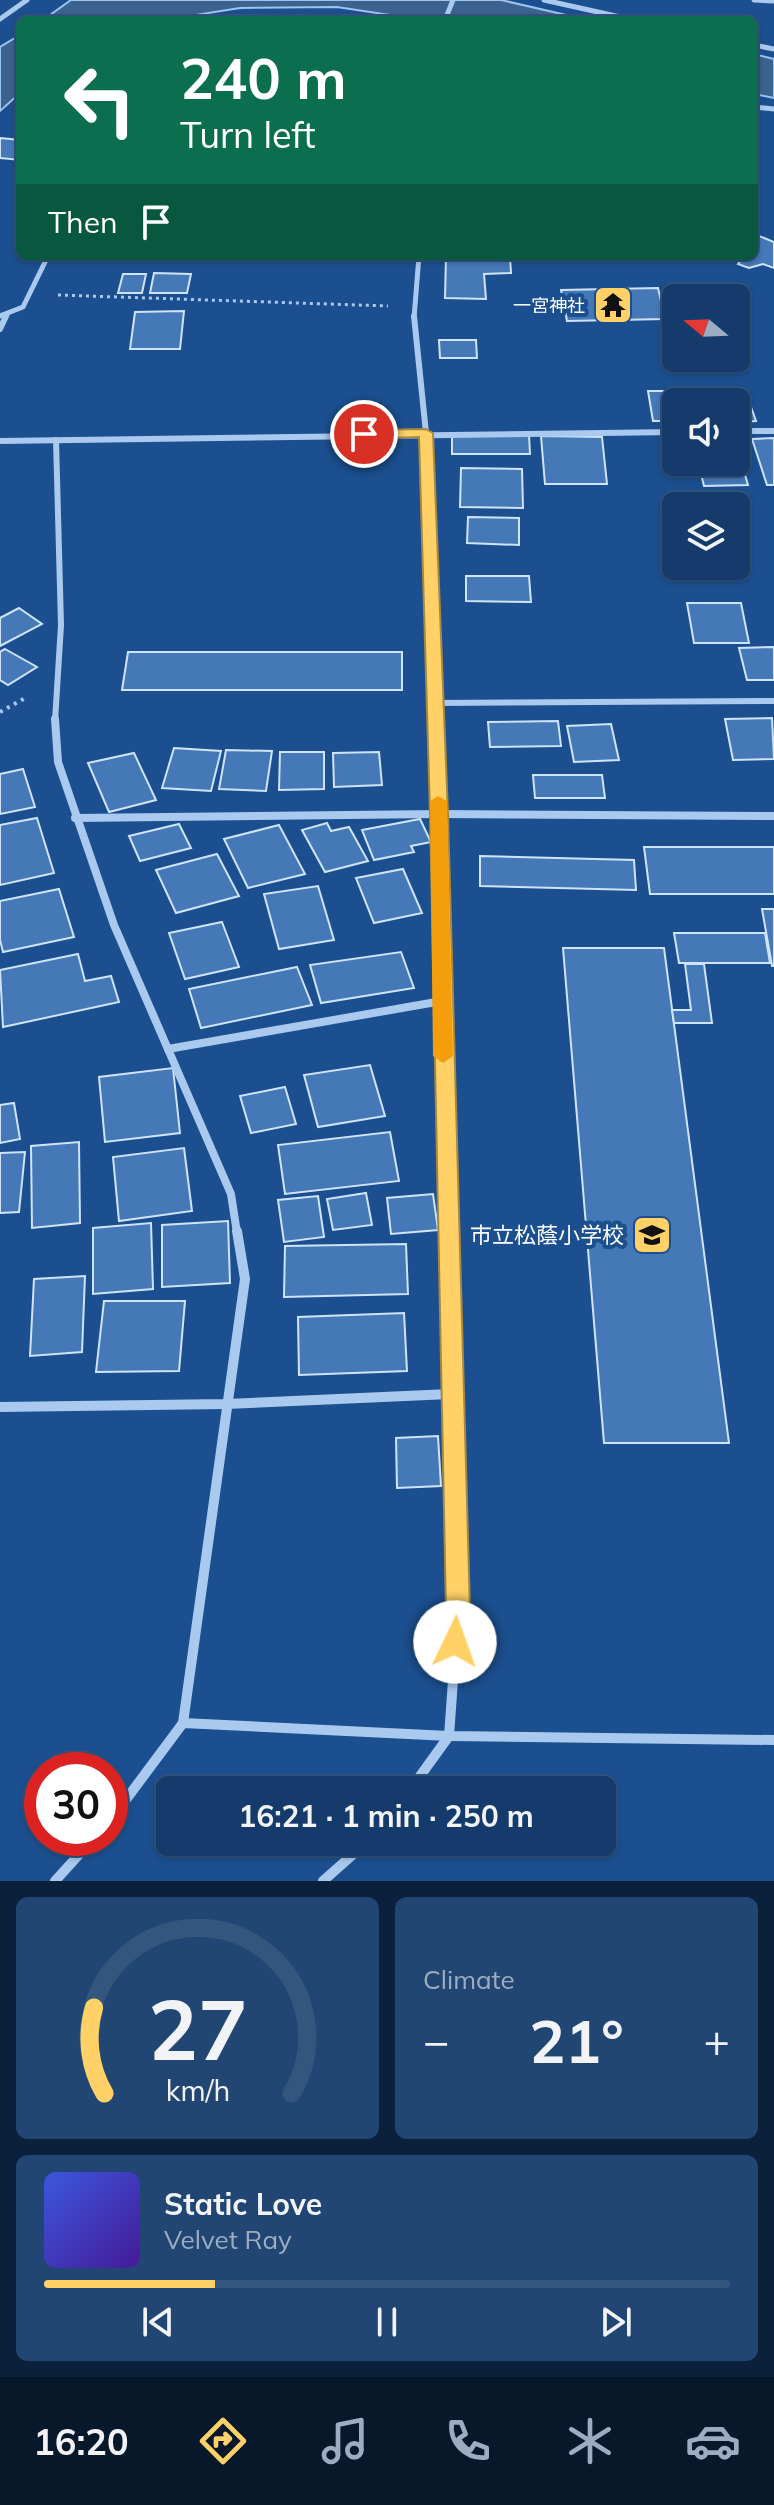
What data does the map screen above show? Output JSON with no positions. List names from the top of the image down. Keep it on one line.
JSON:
{"places":{"temple":["一宮神社"],"school or university":["市立松蔭小学校"]},"north":"left","page":{"turn":["240 m","Turn left"],"then":"Then","limit":"30","trip":"16:21 · 1 min · 250 m","tile":"Climate","heat":["−","21°","+"],"song":["Static Love","Velvet Ray"],"tabs":"16:20","gauge":["27","km/h"]}}
